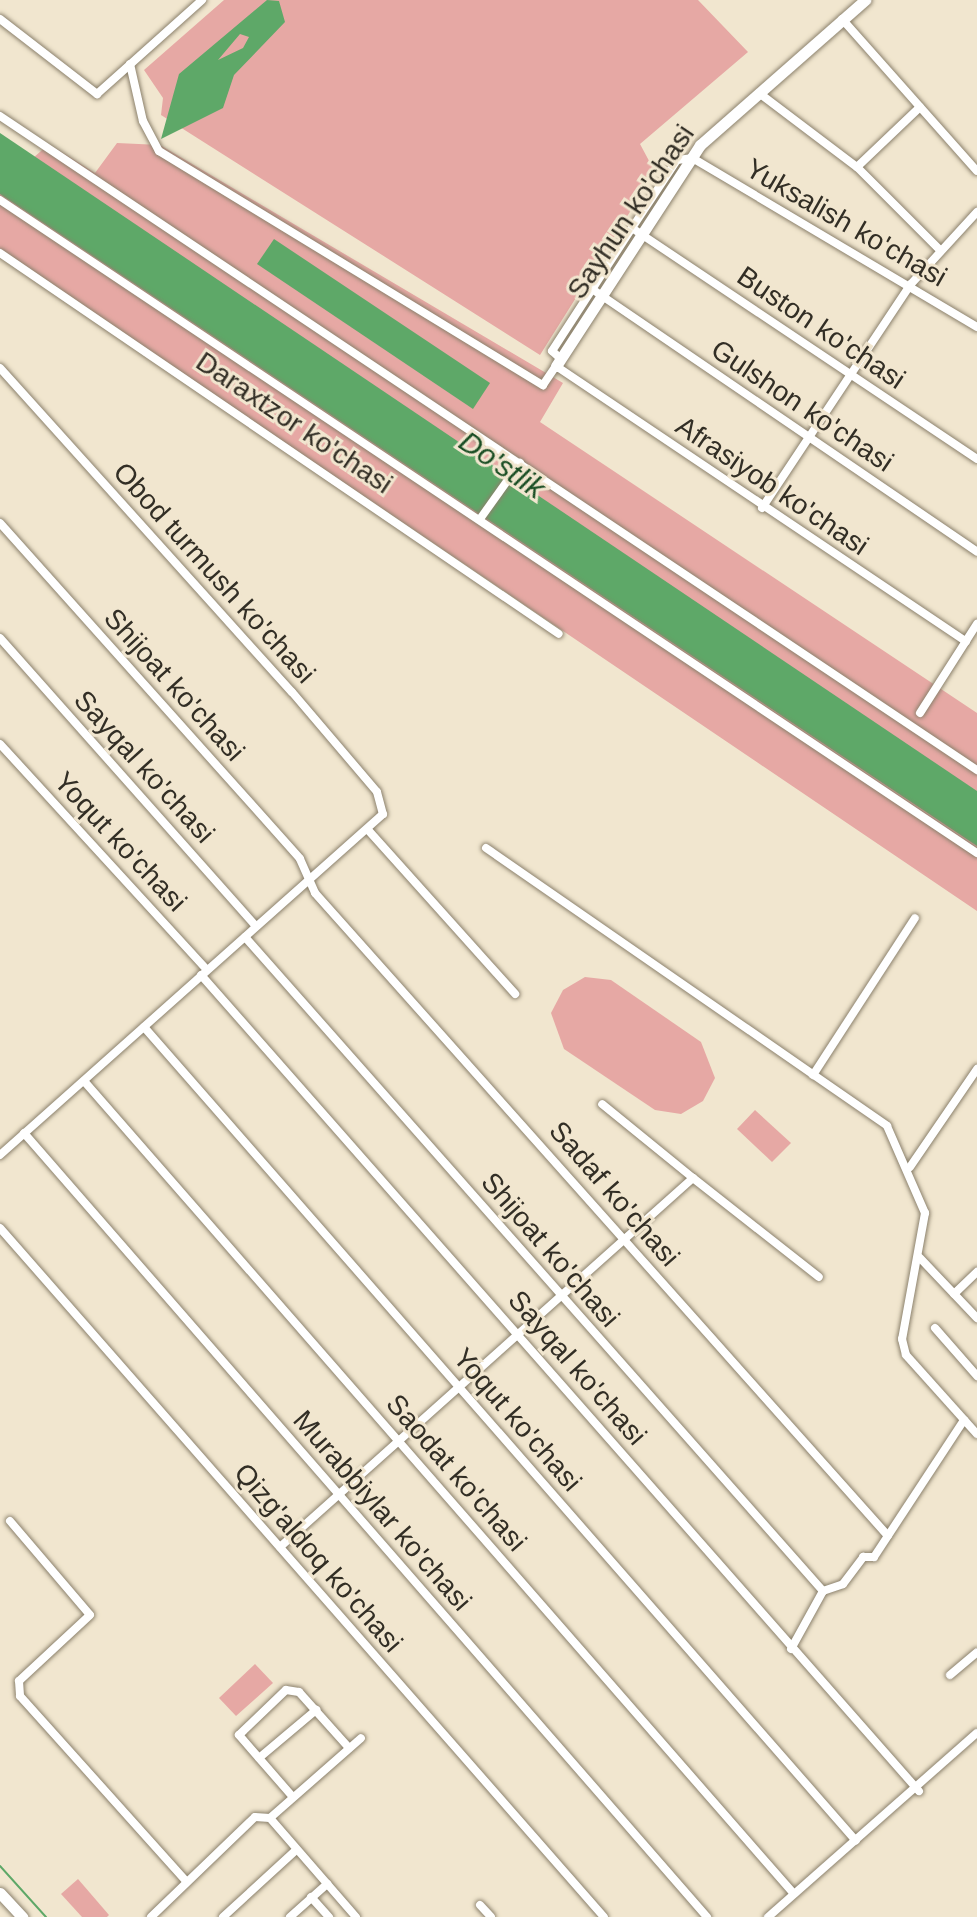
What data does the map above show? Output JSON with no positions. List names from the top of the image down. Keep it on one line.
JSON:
{"streets":{"street":["Sayhun ko'chasi","Yuksalish ko'chasi","Buston ko'chasi","Gulshon ko'chasi","Daraxtzor ko'chasi","Afrasiyob ko'chasi","Obod turmush ko'chasi","Shijoat ko'chasi","Sayqal ko'chasi","Yoqut ko'chasi","Sadaf ko'chasi","Saodat ko'chasi","Murabbiylar ko'chasi","Qizg'aldoq ko'chasi"]},"crossings":[["Sayhun ko'chasi","Yuksalish ko'chasi"],["Sayhun ko'chasi","Buston ko'chasi"],["Sayhun ko'chasi","Gulshon ko'chasi"],["Sayhun ko'chasi","Afrasiyob ko'chasi"],["Shijoat ko'chasi","Sadaf ko'chasi"],["Sayqal ko'chasi","Yoqut ko'chasi"]],"water":["Do'stlik"]}
